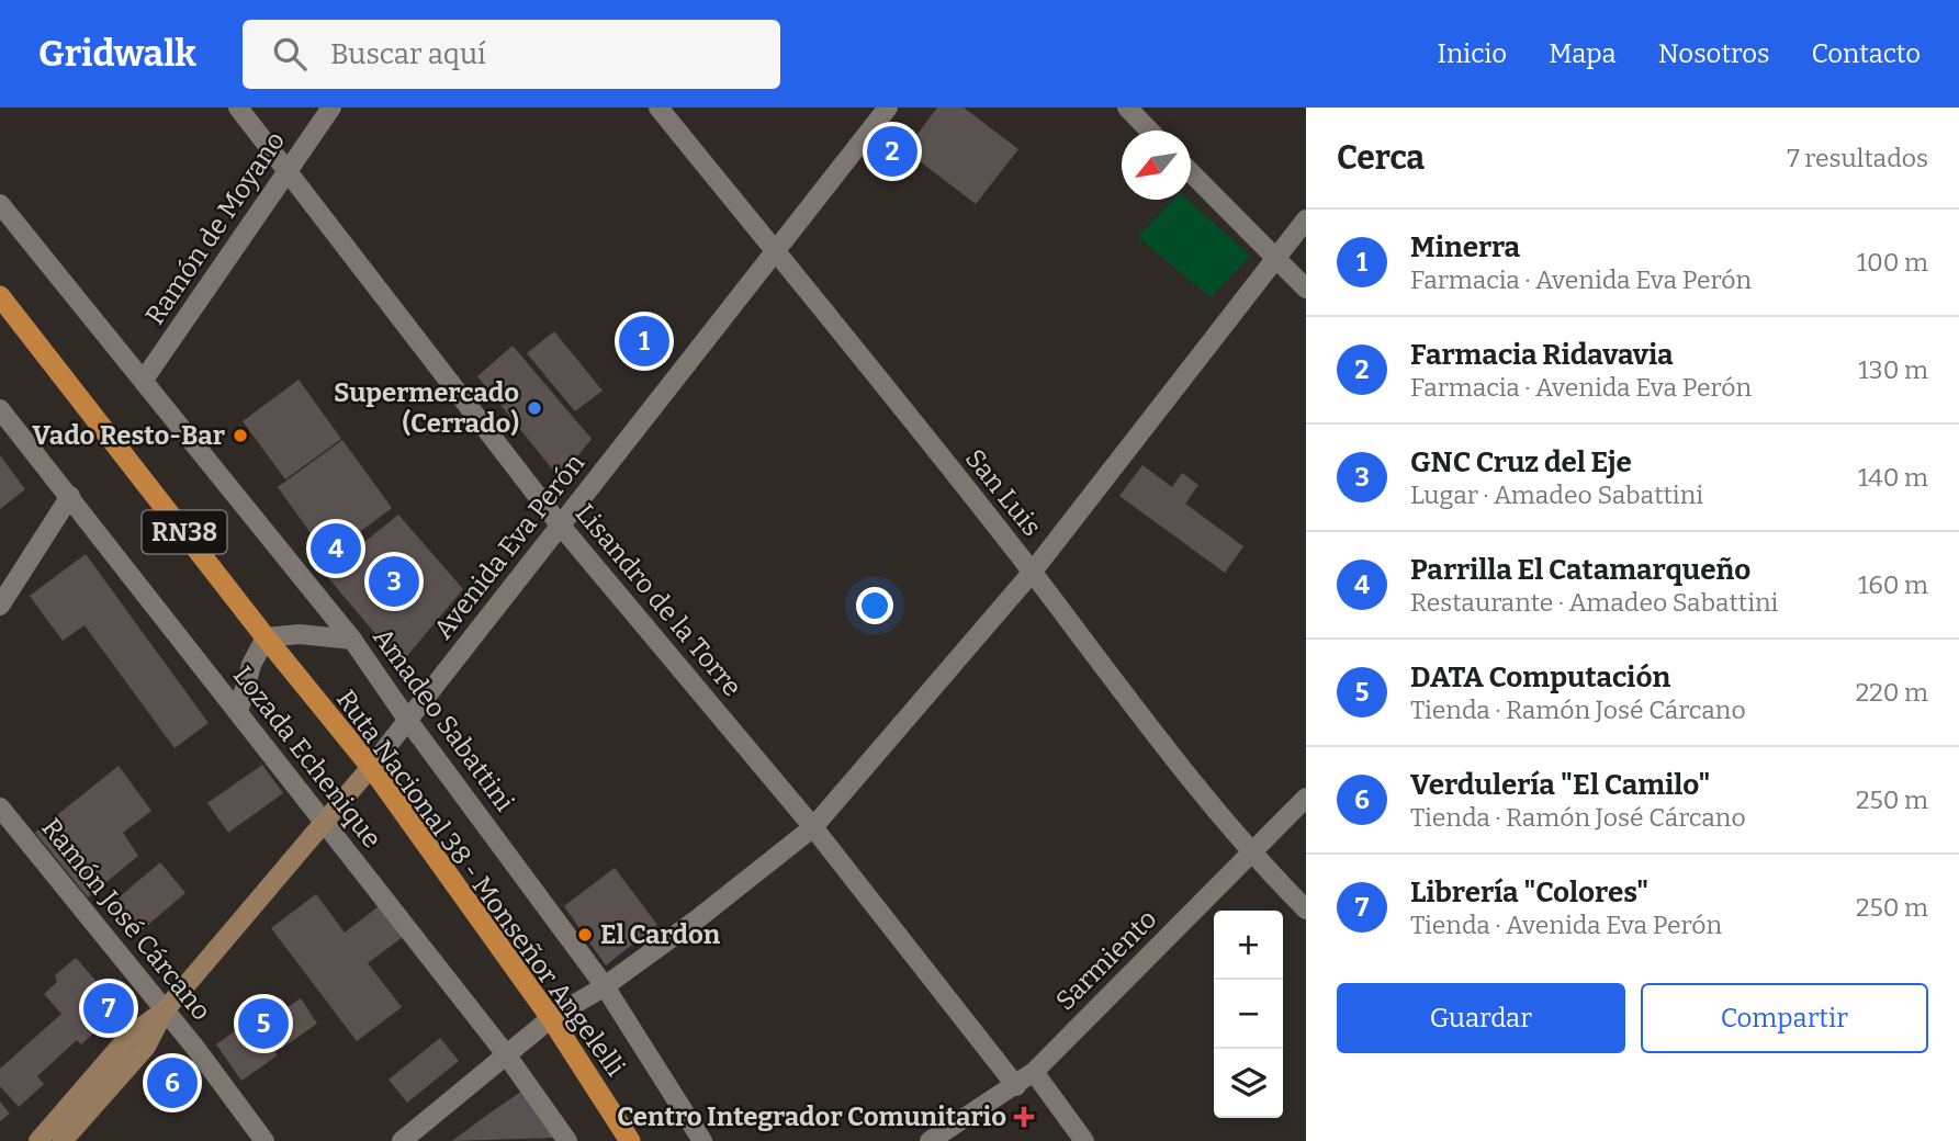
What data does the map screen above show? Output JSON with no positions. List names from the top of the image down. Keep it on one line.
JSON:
{"streets":{"highway":["RN38","Ruta Nacional 38 - Monseñor Angelelli"],"main road":["Avenida Eva Perón"],"street":["Ramón de Moyano","San Luis","Lisandro de la Torre","Amadeo Sabattini","Lozada Echenique","Ramón José Cárcano","Sarmiento"]},"crossings":[["Ramón de Moyano","Lisandro de la Torre"],["Ramón de Moyano","Amadeo Sabattini"],["San Luis","Avenida Eva Perón"],["San Luis","Sarmiento"],["Avenida Eva Perón","Lisandro de la Torre"],["Avenida Eva Perón","Amadeo Sabattini"],["Avenida Eva Perón","Lozada Echenique"],["Avenida Eva Perón","Ruta Nacional 38 - Monseñor Angelelli"],["Avenida Eva Perón","Ramón José Cárcano"],["Lisandro de la Torre","Sarmiento"]],"places":{"other":["Supermercado (Cerrado)","Vado Resto-Bar","El Cardon"],"health":["Centro Integrador Comunitario"]},"north":"bottom left","page":{"header":"Gridwalk","search":"Buscar aquí","nav":["Inicio","Mapa","Nosotros","Contacto"],"heading":["Cerca","7 resultados"],"pins":["2","1","4","3","7","5","6"],"list":[{"mark":"1","name":"Minerra","note":"Farmacia · Avenida Eva Perón","value":"100 m"},{"mark":"2","name":"Farmacia Ridavavia","note":"Farmacia · Avenida Eva Perón","value":"130 m"},{"mark":"3","name":"GNC Cruz del Eje","note":"Lugar · Amadeo Sabattini","value":"140 m"},{"mark":"4","name":"Parrilla El Catamarqueño","note":"Restaurante · Amadeo Sabattini","value":"160 m"},{"mark":"5","name":"DATA Computación","note":"Tienda · Ramón José Cárcano","value":"220 m"},{"mark":"6","name":"Verdulería \"El Camilo\"","note":"Tienda · Ramón José Cárcano","value":"250 m"},{"mark":"7","name":"Librería \"Colores\"","note":"Tienda · Avenida Eva Perón","value":"250 m"}],"map_buttons":["+","−"],"buttons":["Guardar","Compartir"]}}
